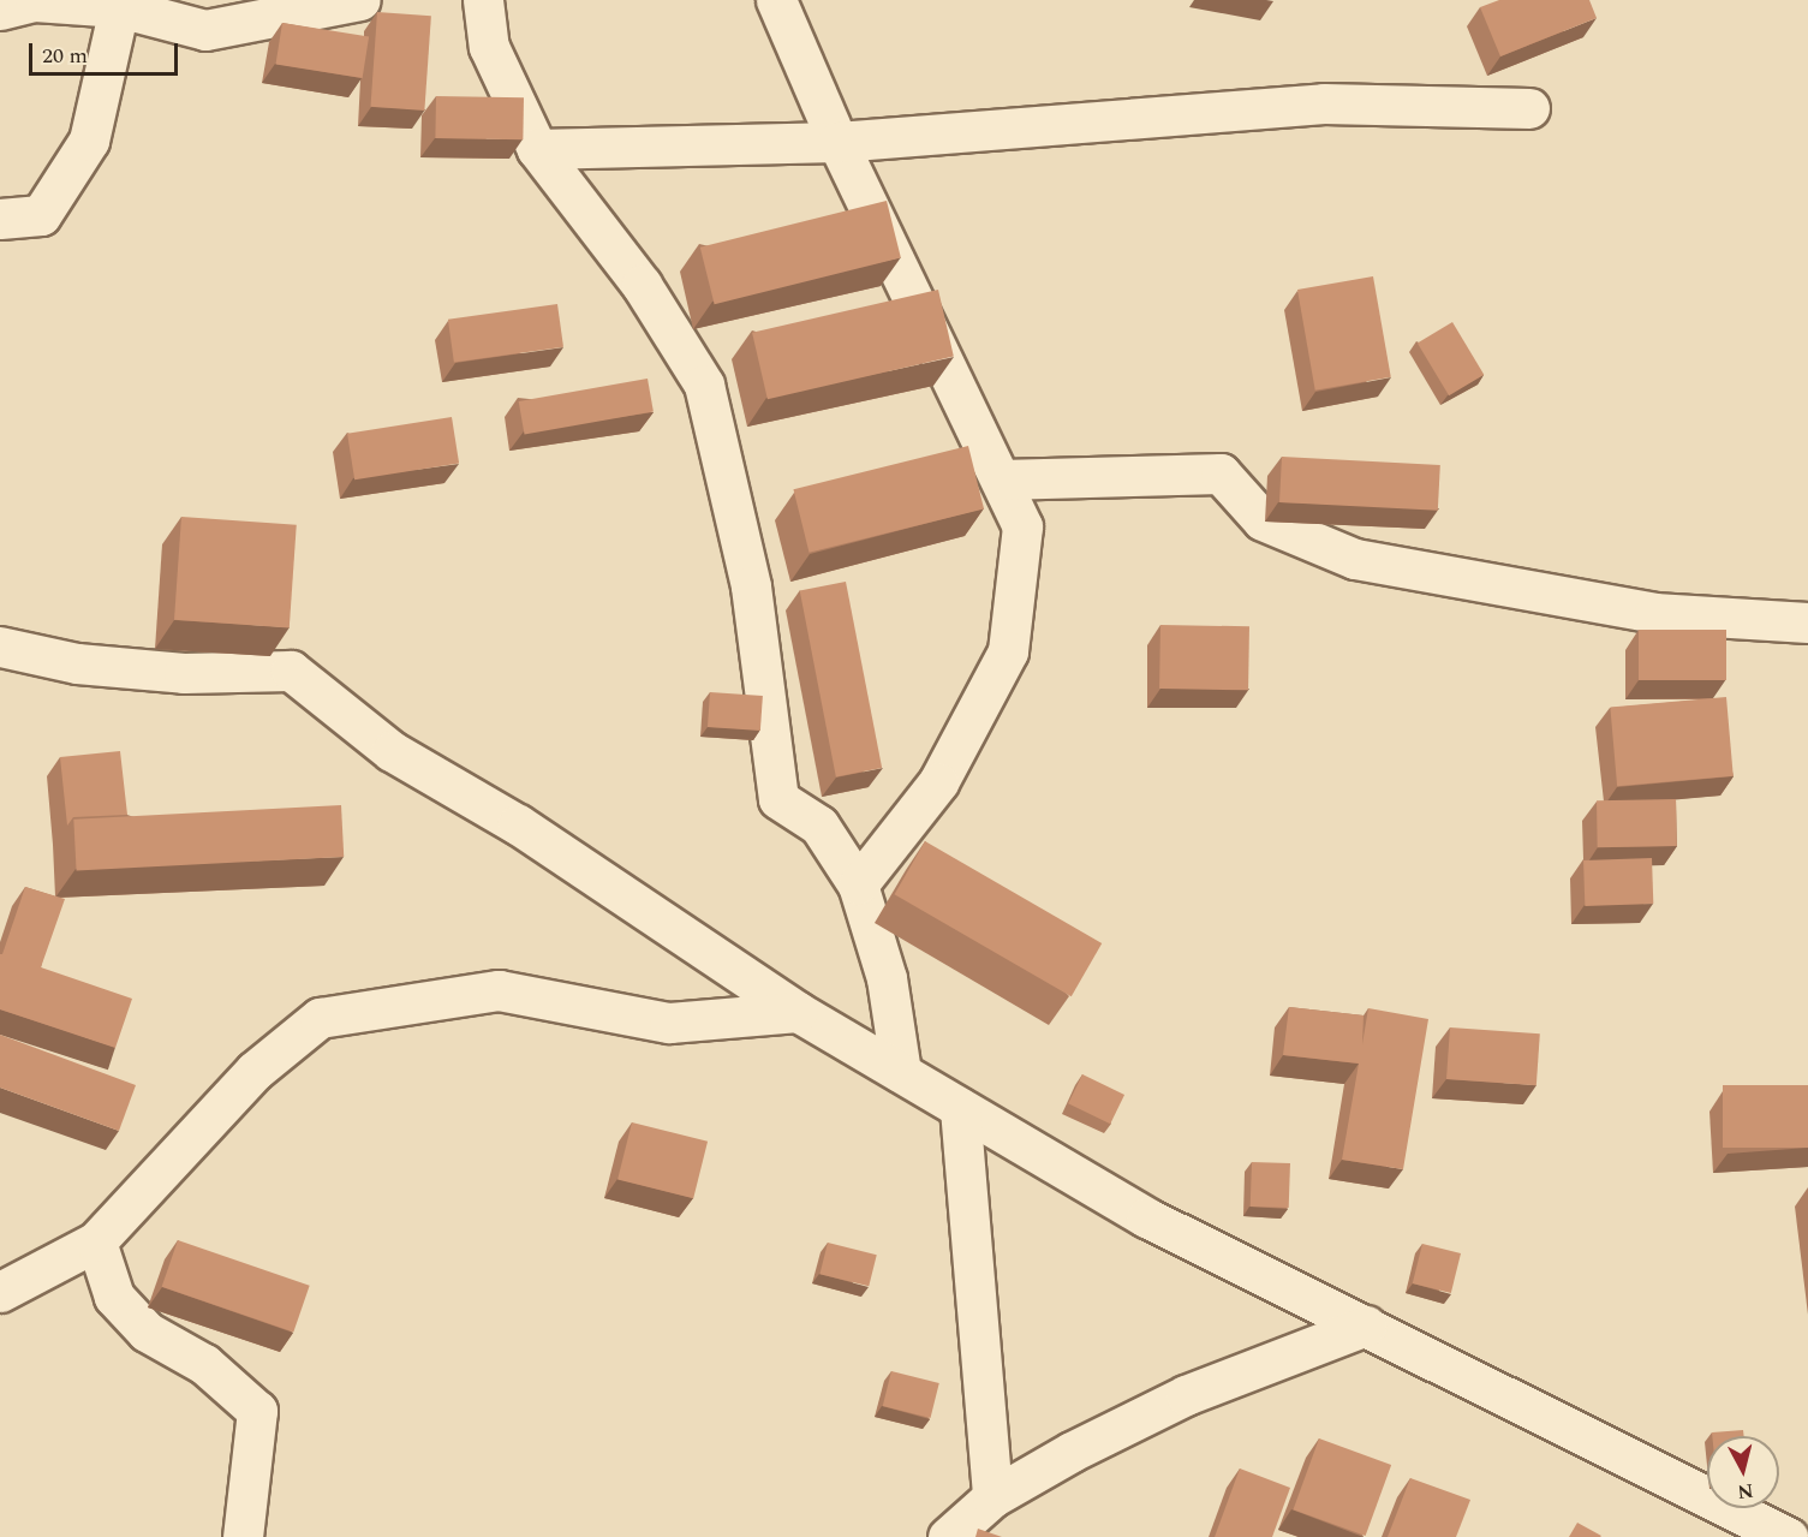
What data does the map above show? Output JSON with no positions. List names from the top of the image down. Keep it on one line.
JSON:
{"scale_bar":"20 m","north":"bottom"}
